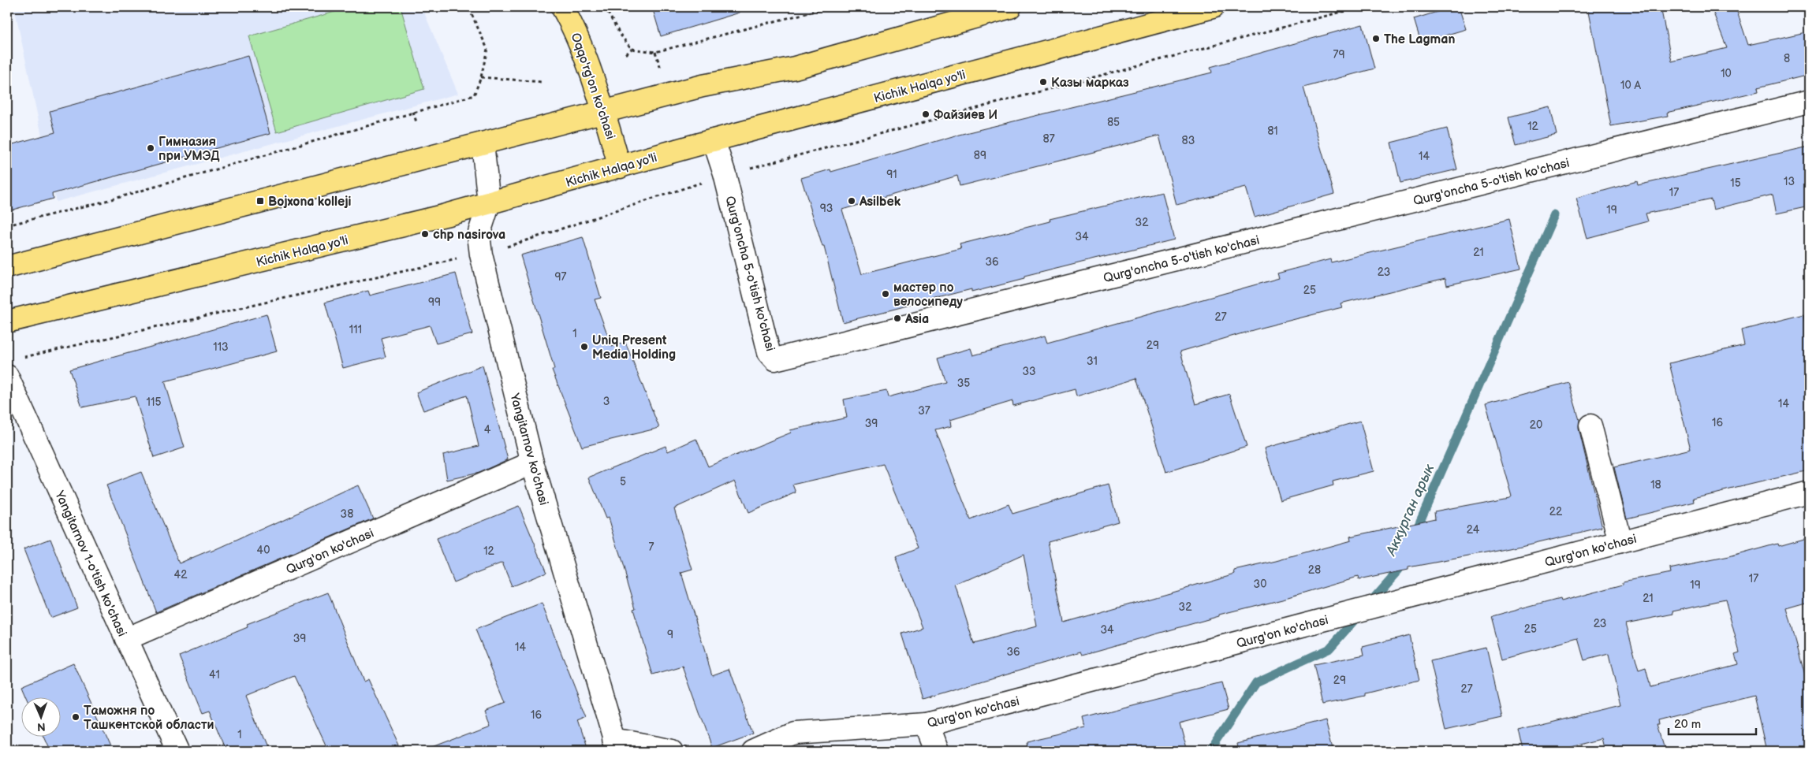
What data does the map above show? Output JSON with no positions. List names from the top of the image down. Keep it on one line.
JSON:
{"streets":{"main road":["Oqqo'rg'on ko'chasi","Kichik Halqa yo'li"],"street":["Qurg'oncha 5-o'tish ko'chasi","Yangitarnov ko'chasi","Qurg'on ko'chasi","Yangitarnov 1-o'tish ko'chasi"]},"crossings":[["Oqqo'rg'on ko'chasi","Kichik Halqa yo'li"],["Kichik Halqa yo'li","Qurg'oncha 5-o'tish ko'chasi"],["Kichik Halqa yo'li","Yangitarnov ko'chasi"],["Yangitarnov ko'chasi","Qurg'on ko'chasi"],["Qurg'on ko'chasi","Yangitarnov 1-o'tish ko'chasi"]],"water":["Аккурган арык"],"places":{"other":["The Lagman","Казы марказ","Файзиев И","Гимназия при УМЭД","Asilbek","chp nasirova","мастер по велосипеду","Asia","Uniq Present Media Holding","Таможня по Ташкентской области"],"transit":["Bojxona kolleji"]},"house_numbers":["79","8","10","10 А","85","12","81","87","83","89","14","91","13","15","17","93","19","32","34","21","36","23","97","25","99","27","111","1","29","113","31","33","35","3","115","14","37","16","39","20","4","5","18","22","38","24","7","40","12","28","42","17","30","19","21","32","23","25","34","9","39","14","36","41","29","27","16","1"],"scale_bar":"20 m","north":"bottom"}
